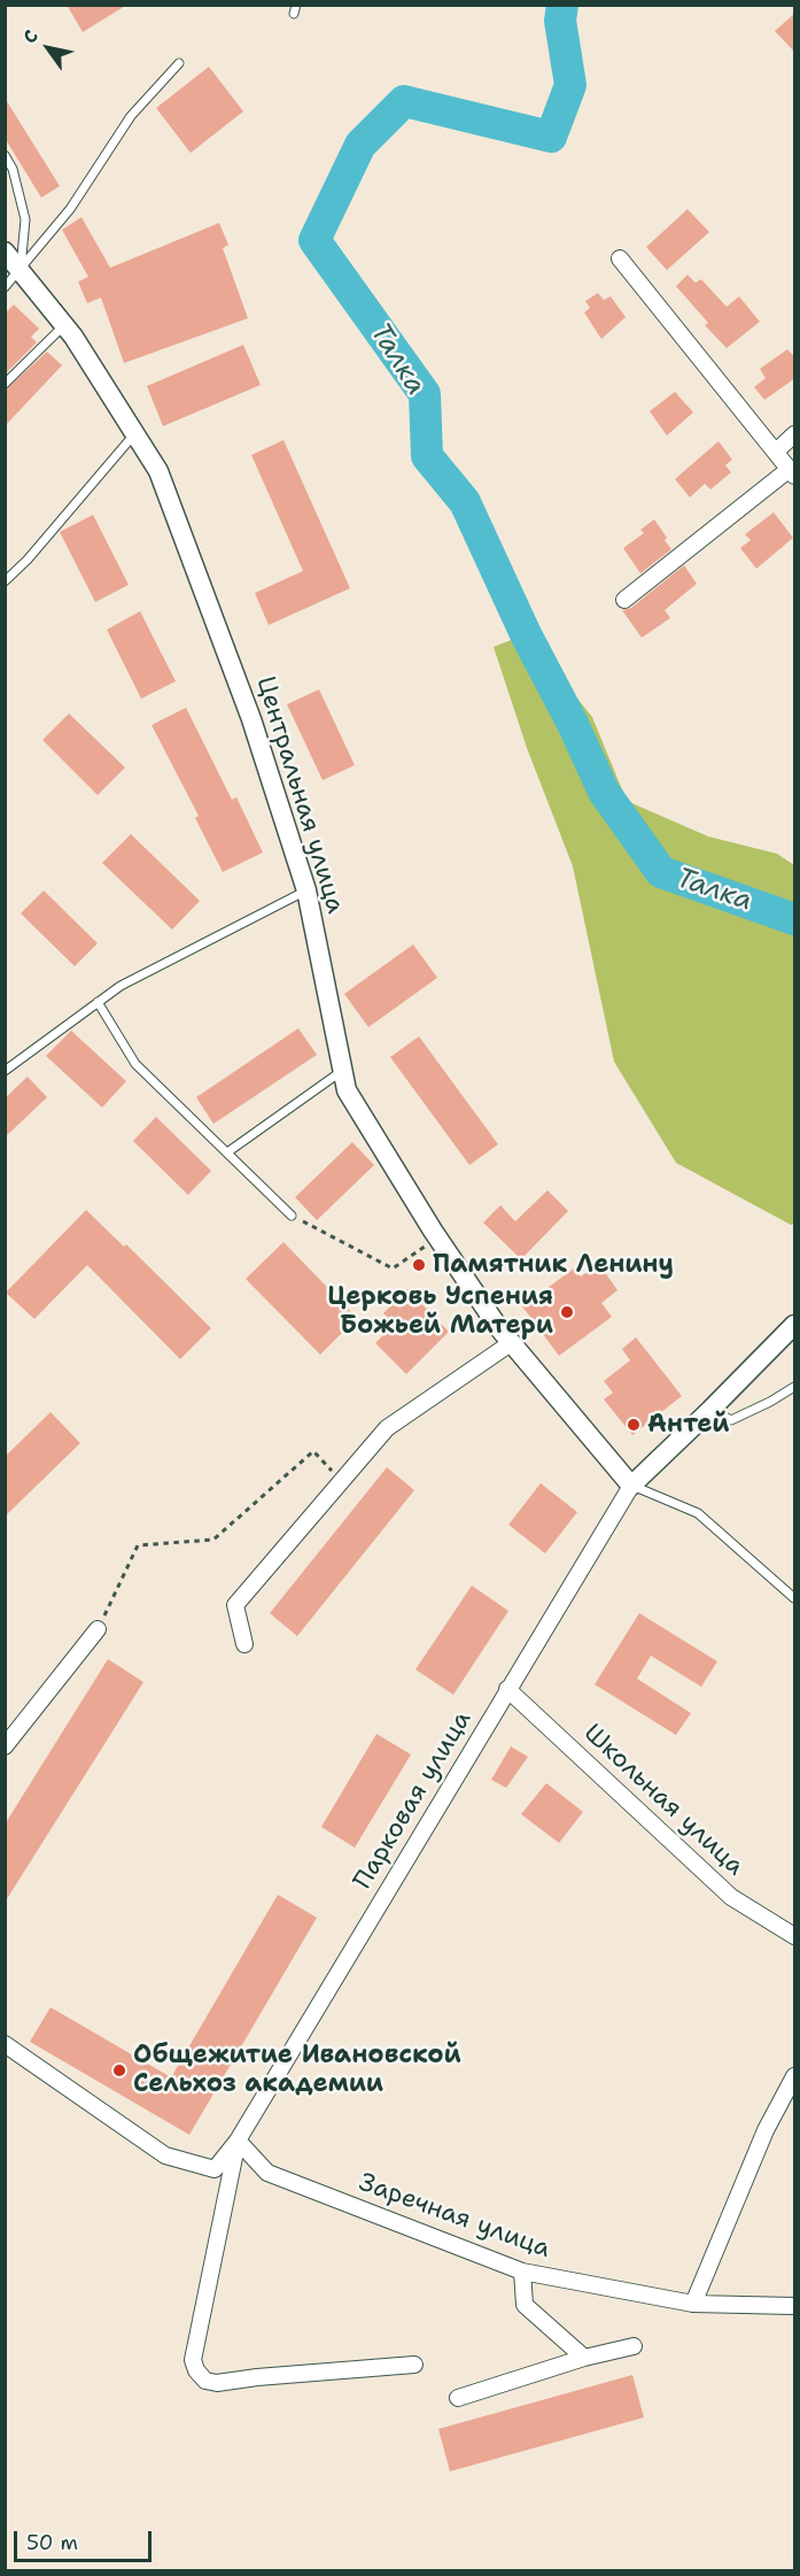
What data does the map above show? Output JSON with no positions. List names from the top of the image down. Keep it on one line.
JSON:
{"streets":{"street":["Центральная улица","Парковая улица","Школьная улица","Заречная улица"]},"crossings":[["Центральная улица","Парковая улица"],["Парковая улица","Школьная улица"],["Парковая улица","Заречная улица"]],"water":["Талка"],"places":["Памятник Ленину","Церковь Успения Божьей Матери","Антей","Общежитие Ивановской Сельхоз академии"],"scale_bar":"50 m","north":"top left"}
